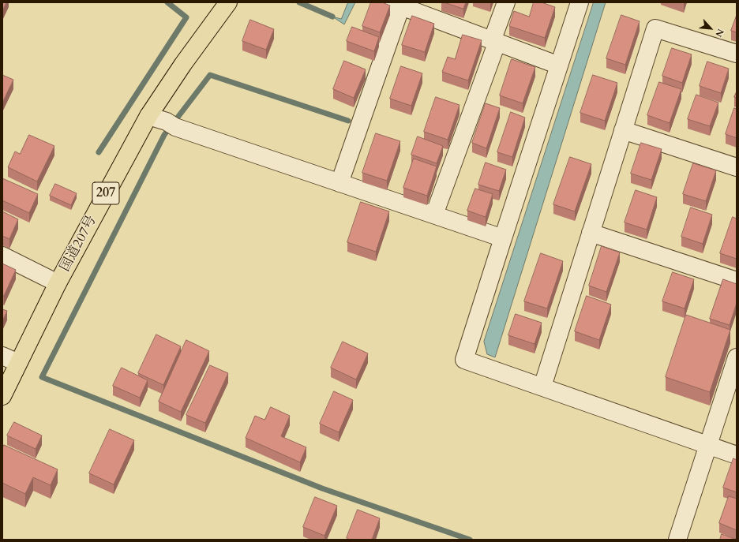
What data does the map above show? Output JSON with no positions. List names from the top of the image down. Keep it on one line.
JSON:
{"streets":{"highway":["207","国道207号"]},"north":"bottom right"}
